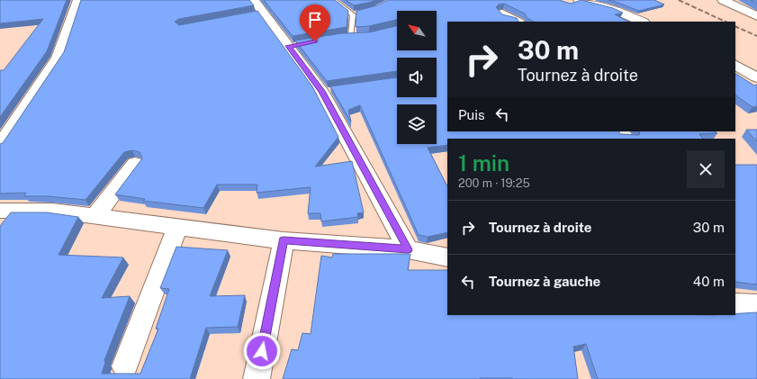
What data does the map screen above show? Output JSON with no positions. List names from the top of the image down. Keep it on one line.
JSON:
{"north":"top left","page":{"turn":["30 m","Tournez à droite"],"then":"Puis","heading":["1 min","200 m · 19:25"],"list":[{"name":"Tournez à droite","value":"30 m"},{"name":"Tournez à gauche","value":"40 m"}]}}
